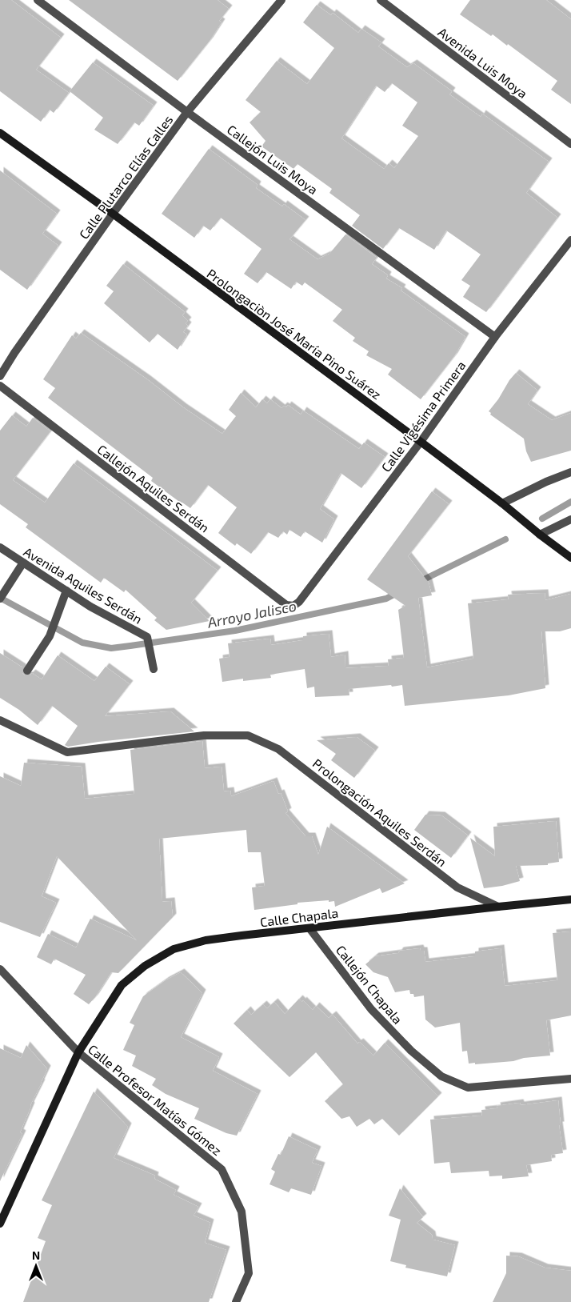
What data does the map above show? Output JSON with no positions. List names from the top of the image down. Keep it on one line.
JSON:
{"streets":{"main road":["Prolongaciòn José María Pino Suárez","Calle Chapala"],"street":["Avenida Luis Moya","Callejón Luis Moya","Calle Plutarco Elías Calles","Calle Vigésima Primera","Callejón Aquiles Serdán","Avenida Aquiles Serdán","Prolongación Aquiles Serdán","Callejón Chapala","Calle Profesor Matías Gómez"]},"crossings":[["Callejón Luis Moya","Calle Plutarco Elías Calles"],["Callejón Luis Moya","Calle Vigésima Primera"],["Calle Plutarco Elías Calles","Prolongaciòn José María Pino Suárez"],["Prolongaciòn José María Pino Suárez","Calle Vigésima Primera"],["Calle Vigésima Primera","Callejón Aquiles Serdán"],["Prolongación Aquiles Serdán","Calle Chapala"],["Calle Chapala","Callejón Chapala"],["Calle Chapala","Calle Profesor Matías Gómez"]],"water":["Arroyo Jalisco"],"north":"top"}
